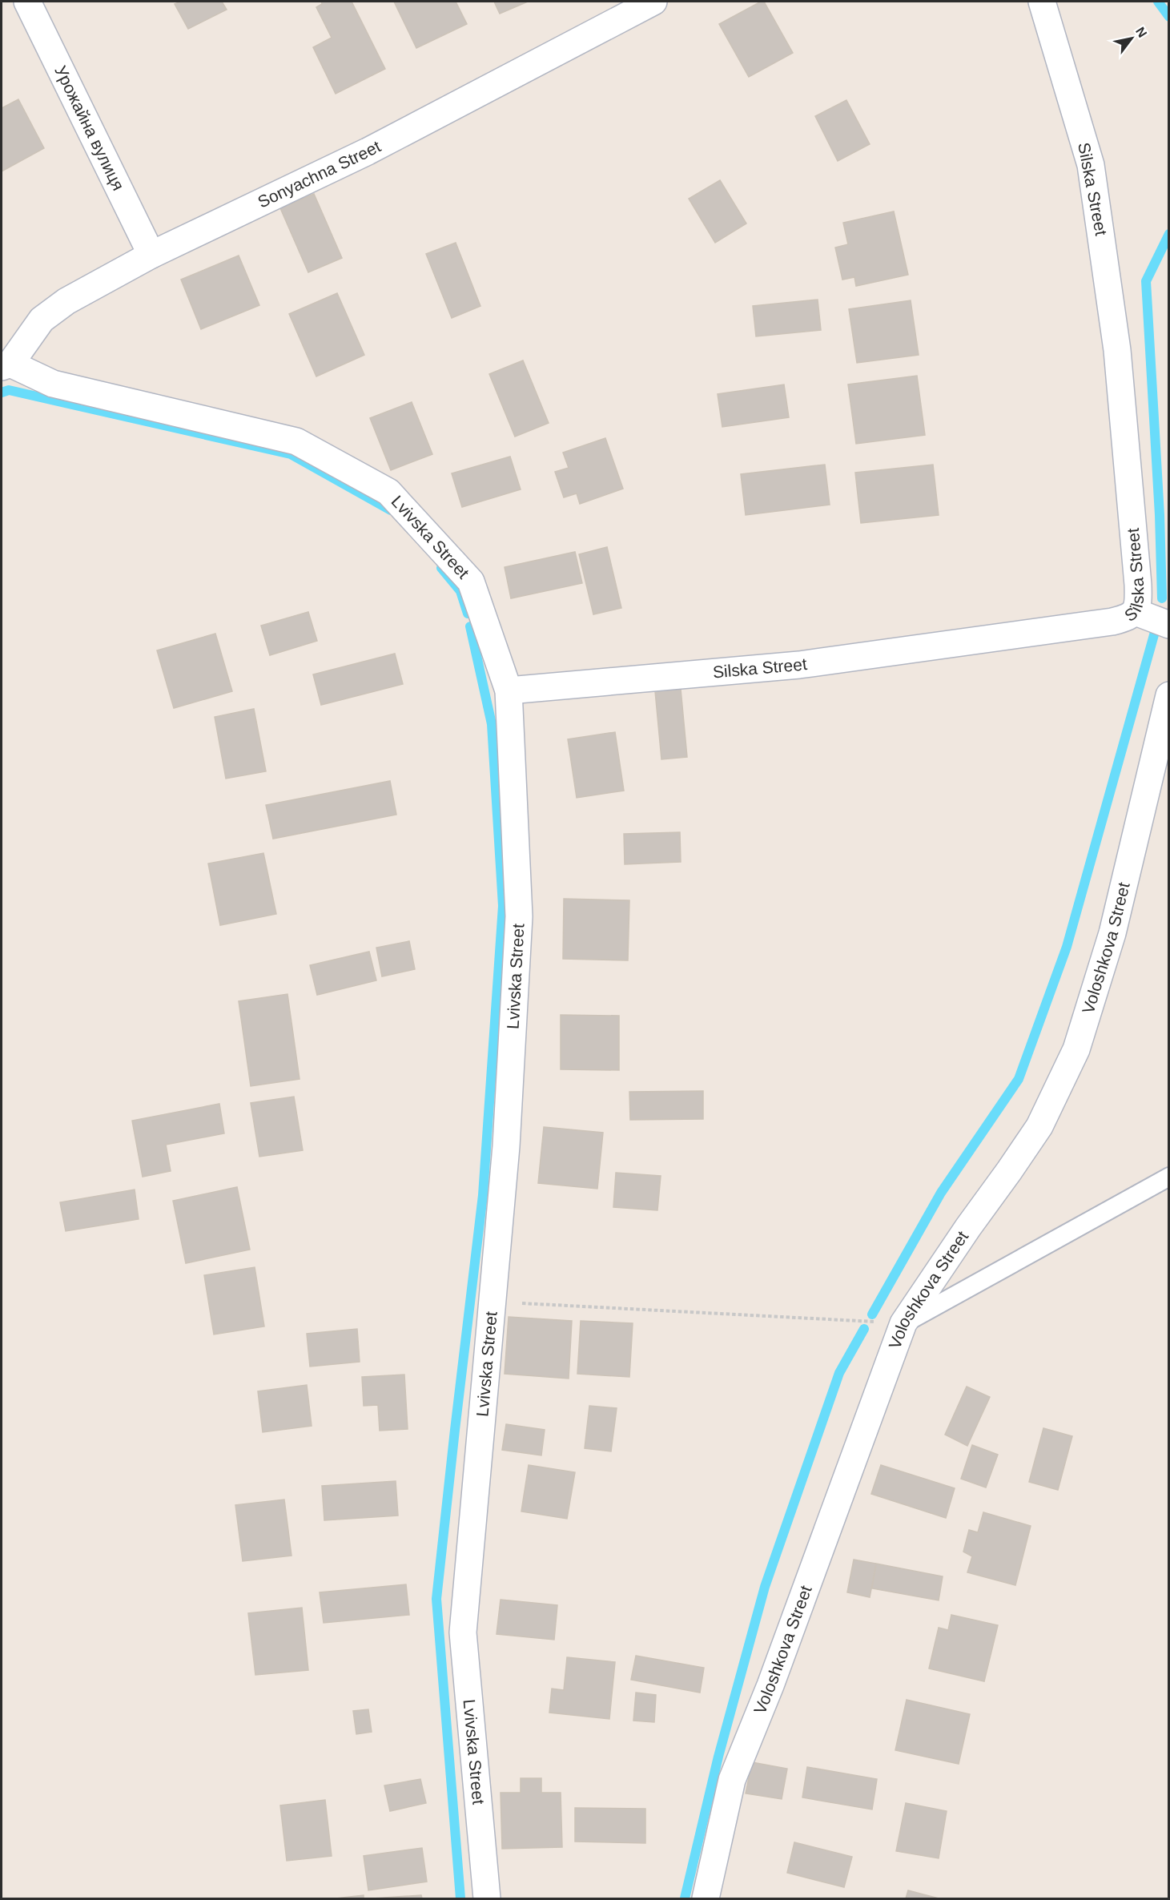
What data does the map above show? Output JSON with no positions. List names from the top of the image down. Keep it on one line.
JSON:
{"streets":{"street":["Урожайна вулиця","Sonyachna Street","Silska Street","Lvivska Street","Voloshkova Street"]},"crossings":[["Урожайна вулиця","Sonyachna Street"],["Sonyachna Street","Lvivska Street"],["Silska Street","Lvivska Street"]],"north":"top right"}
